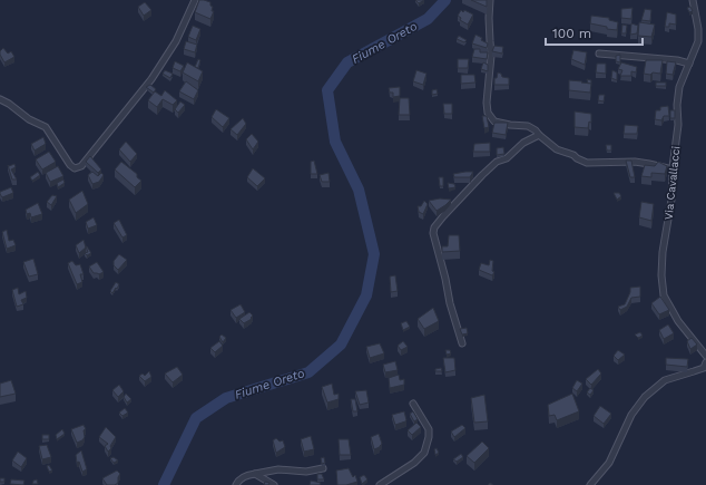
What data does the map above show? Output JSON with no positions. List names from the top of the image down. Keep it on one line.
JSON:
{"streets":{"street":["Via Cavallacci"]},"water":["Fiume Oreto"],"scale_bar":"100 m"}
